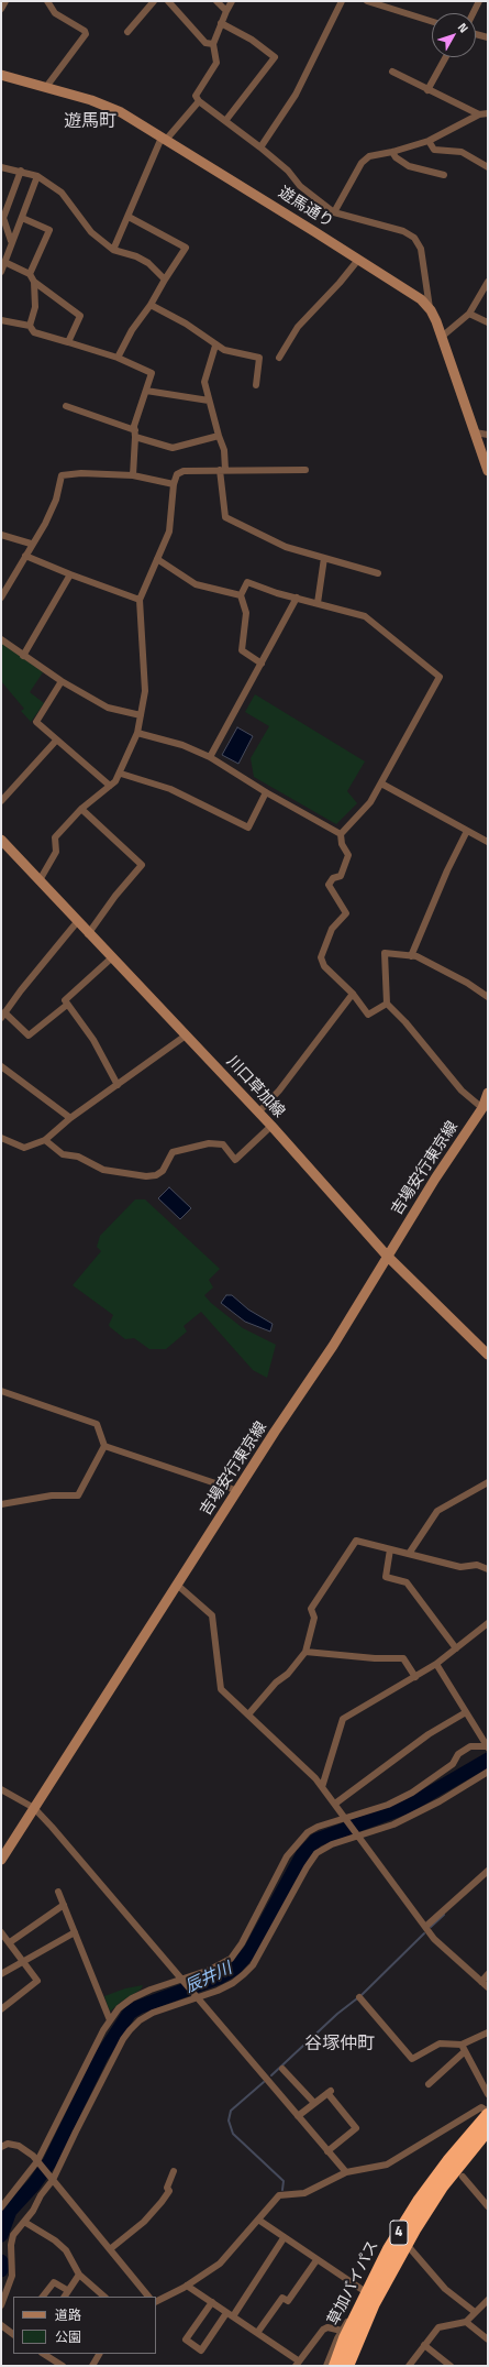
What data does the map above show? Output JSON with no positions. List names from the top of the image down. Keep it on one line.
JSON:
{"streets":{"highway":["4","草加バイパス"],"main road":["遊馬通り","川口草加線","吉場安行東京線"]},"crossings":[["川口草加線","吉場安行東京線"]],"districts":["遊馬町","谷塚仲町"],"water":["辰井川"],"legend":["道路","公園"],"north":"top right"}
